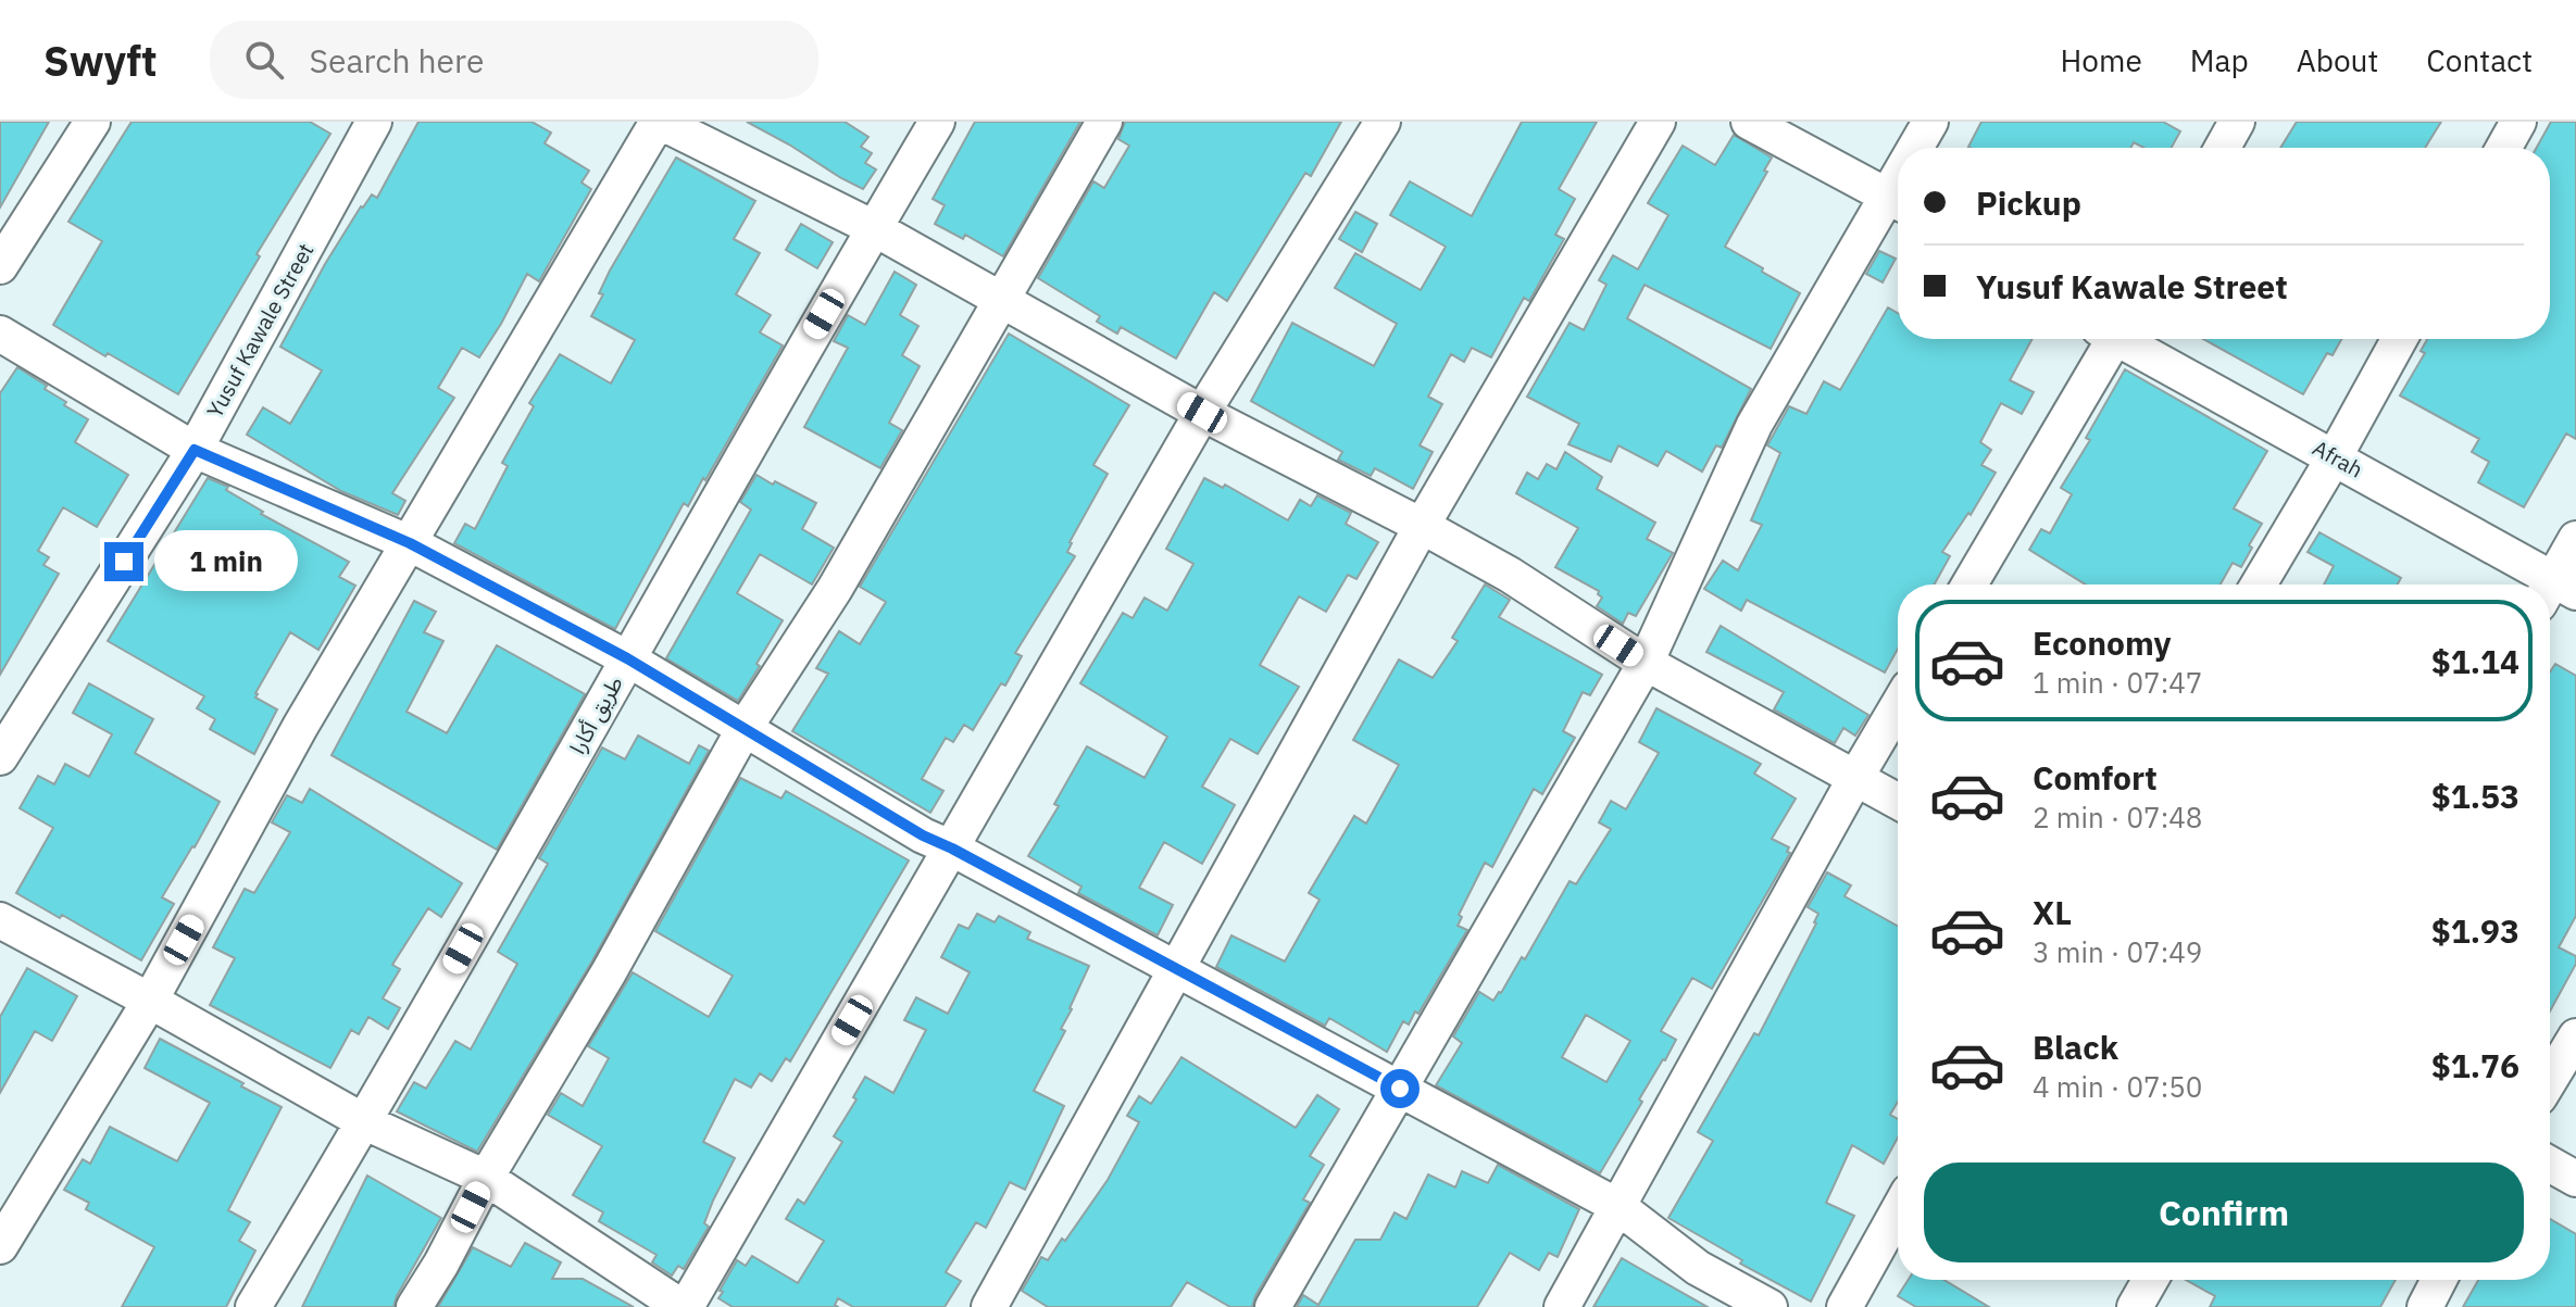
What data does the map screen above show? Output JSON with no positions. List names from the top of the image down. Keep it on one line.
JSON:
{"streets":{"street":["Yusuf Kawale Street","Afrah","طريق أكارا"]},"page":{"header":"Swyft","search":"Search here","nav":["Home","Map","About","Contact"],"banner":["Pickup","Yusuf Kawale Street"],"bubble":"1 min","list":[{"name":"Economy","note":"1 min · 07:47","value":"$1.14"},{"name":"Comfort","note":"2 min · 07:48","value":"$1.53"},{"name":"XL","note":"3 min · 07:49","value":"$1.93"},{"name":"Black","note":"4 min · 07:50","value":"$1.76"}],"buttons":"Confirm"}}
